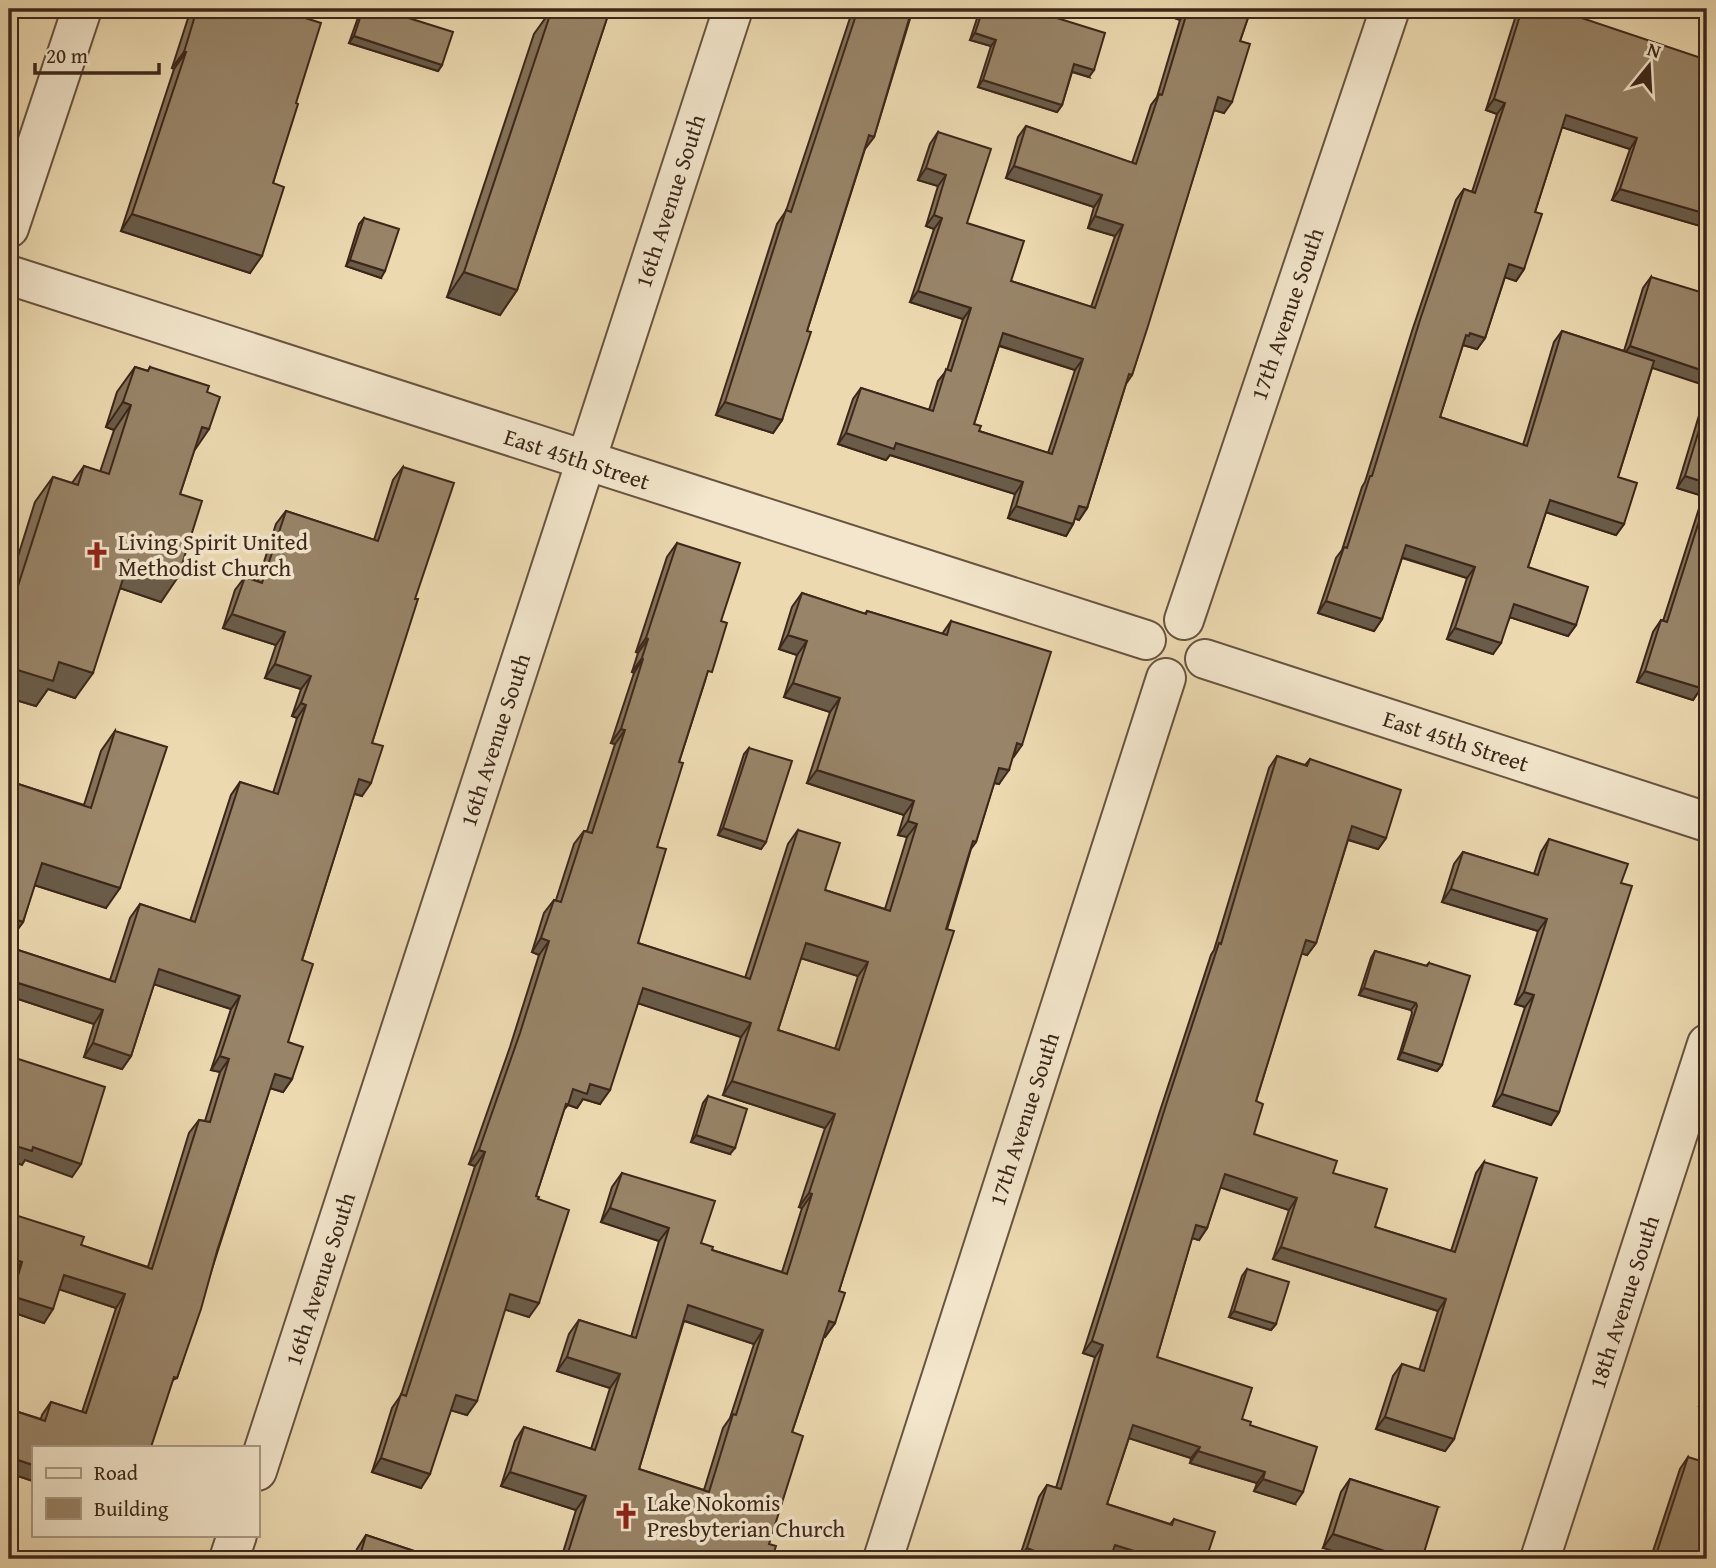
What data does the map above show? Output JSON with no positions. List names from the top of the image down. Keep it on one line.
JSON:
{"streets":{"street":["16th Avenue South","17th Avenue South","East 45th Street","18th Avenue South"]},"crossings":[["16th Avenue South","East 45th Street"],["17th Avenue South","East 45th Street"]],"places":{"church":["Living Spirit United Methodist Church","Lake Nokomis Presbyterian Church"]},"legend":["Road","Building"],"scale_bar":"20 m","north":"top"}
